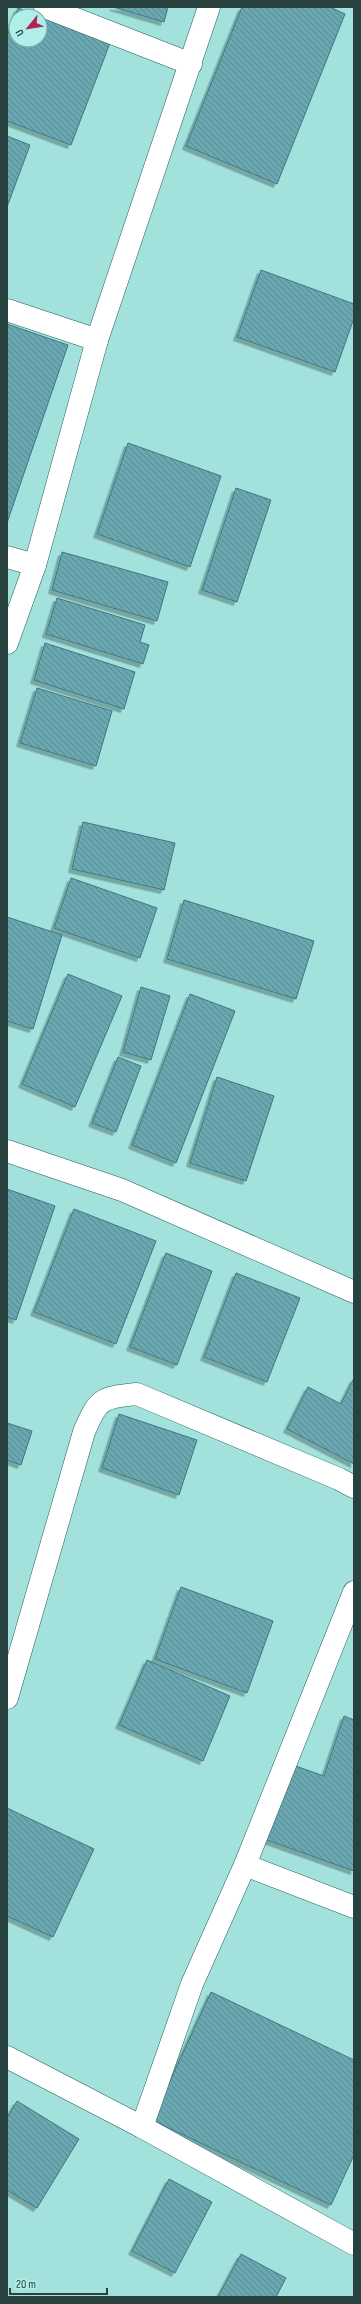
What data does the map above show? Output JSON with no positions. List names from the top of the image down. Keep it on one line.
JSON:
{"scale_bar":"20 m","north":"bottom left"}
